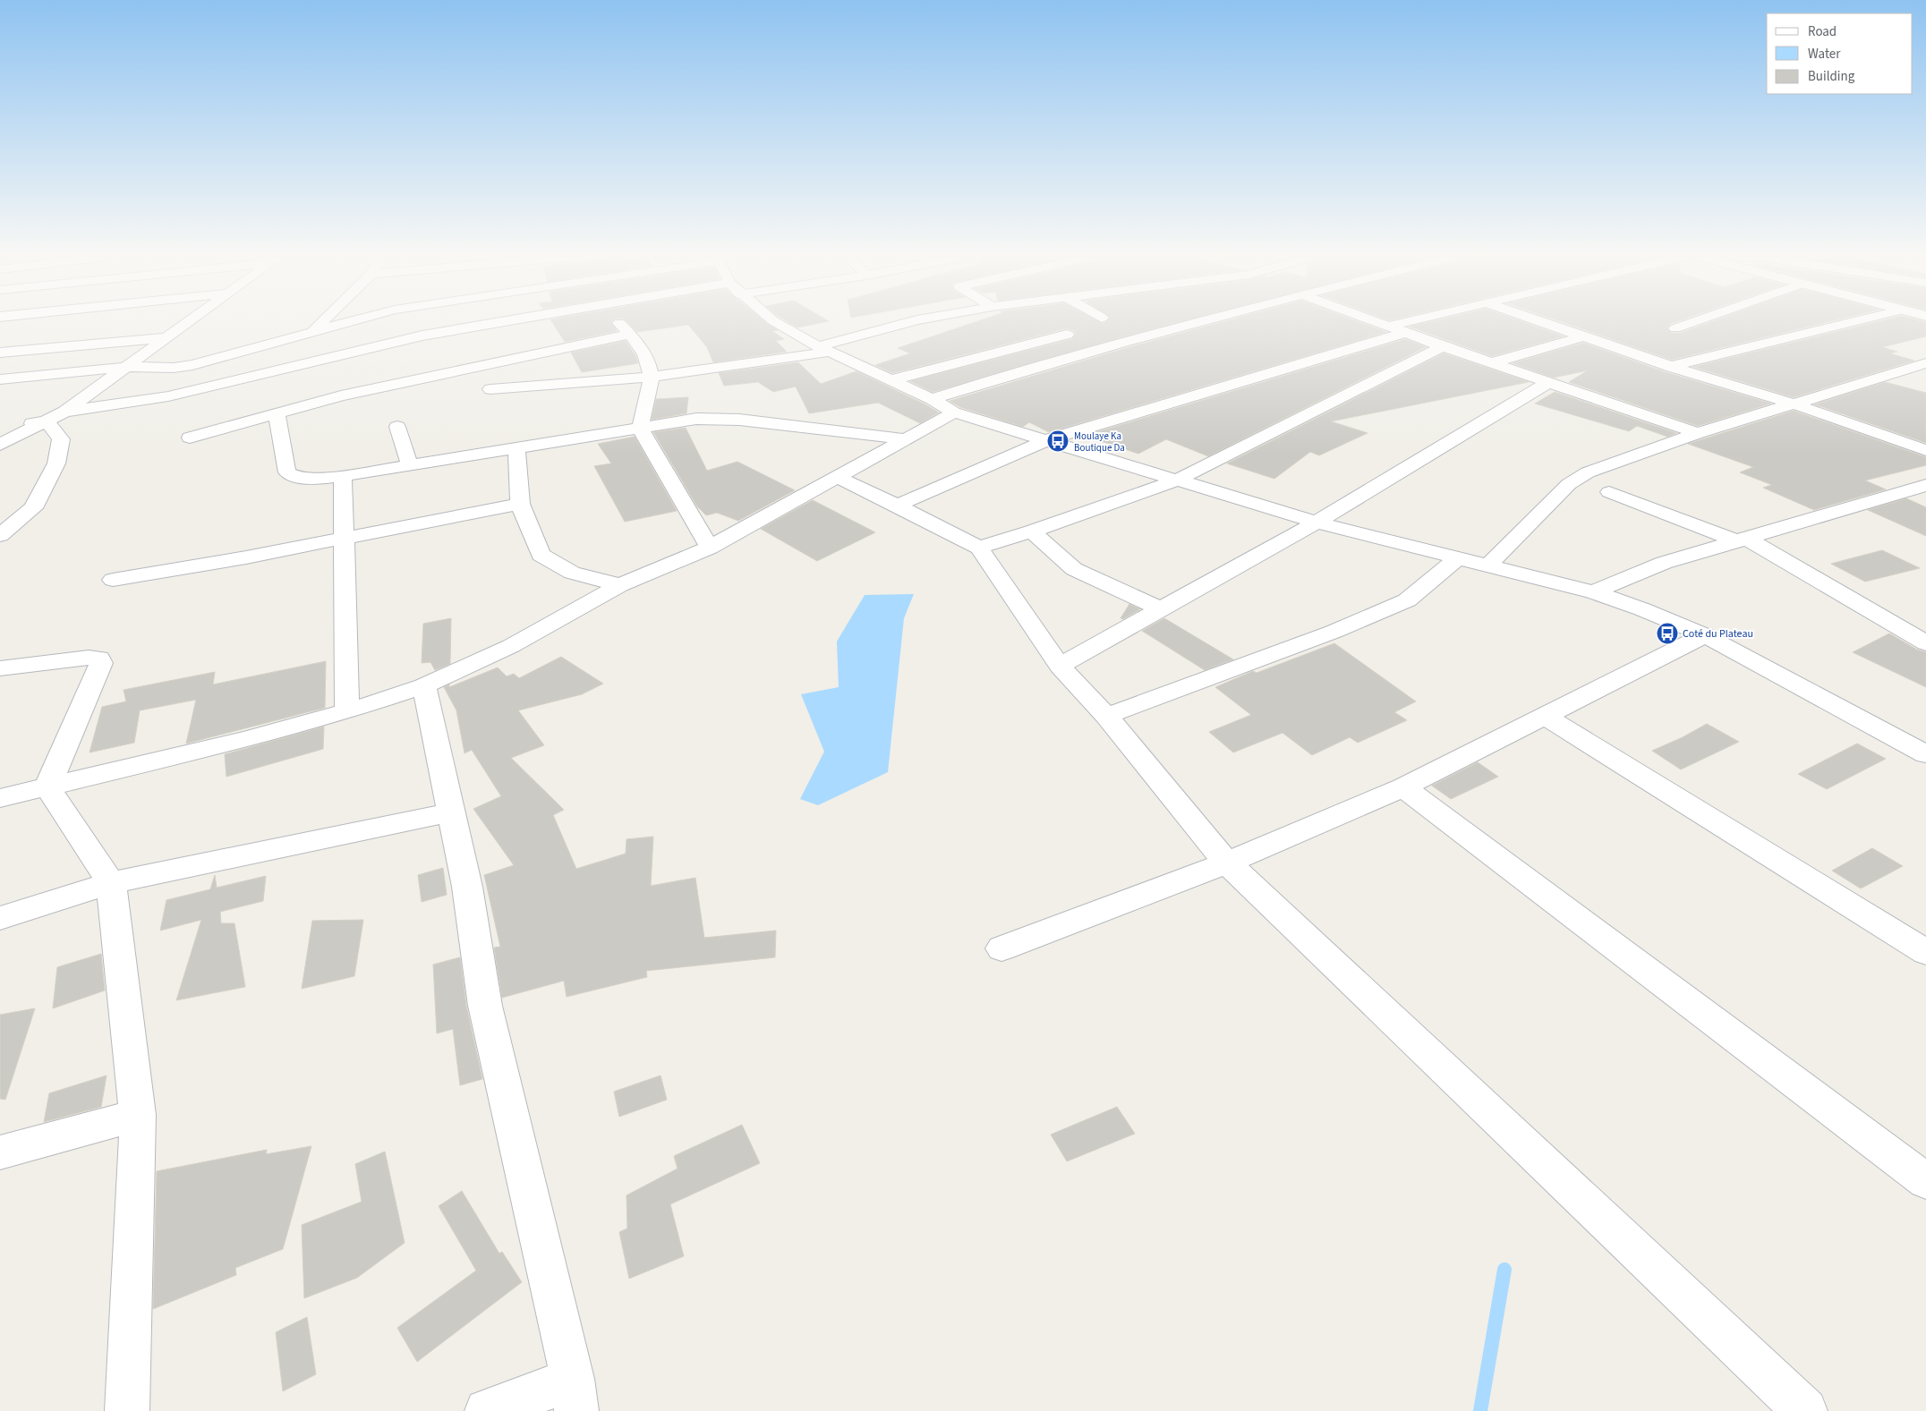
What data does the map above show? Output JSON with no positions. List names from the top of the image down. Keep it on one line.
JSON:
{"places":{"bus stop":["Moulaye Ka Boutique Da","Coté du Plateau"]},"legend":["Road","Water","Building"]}
